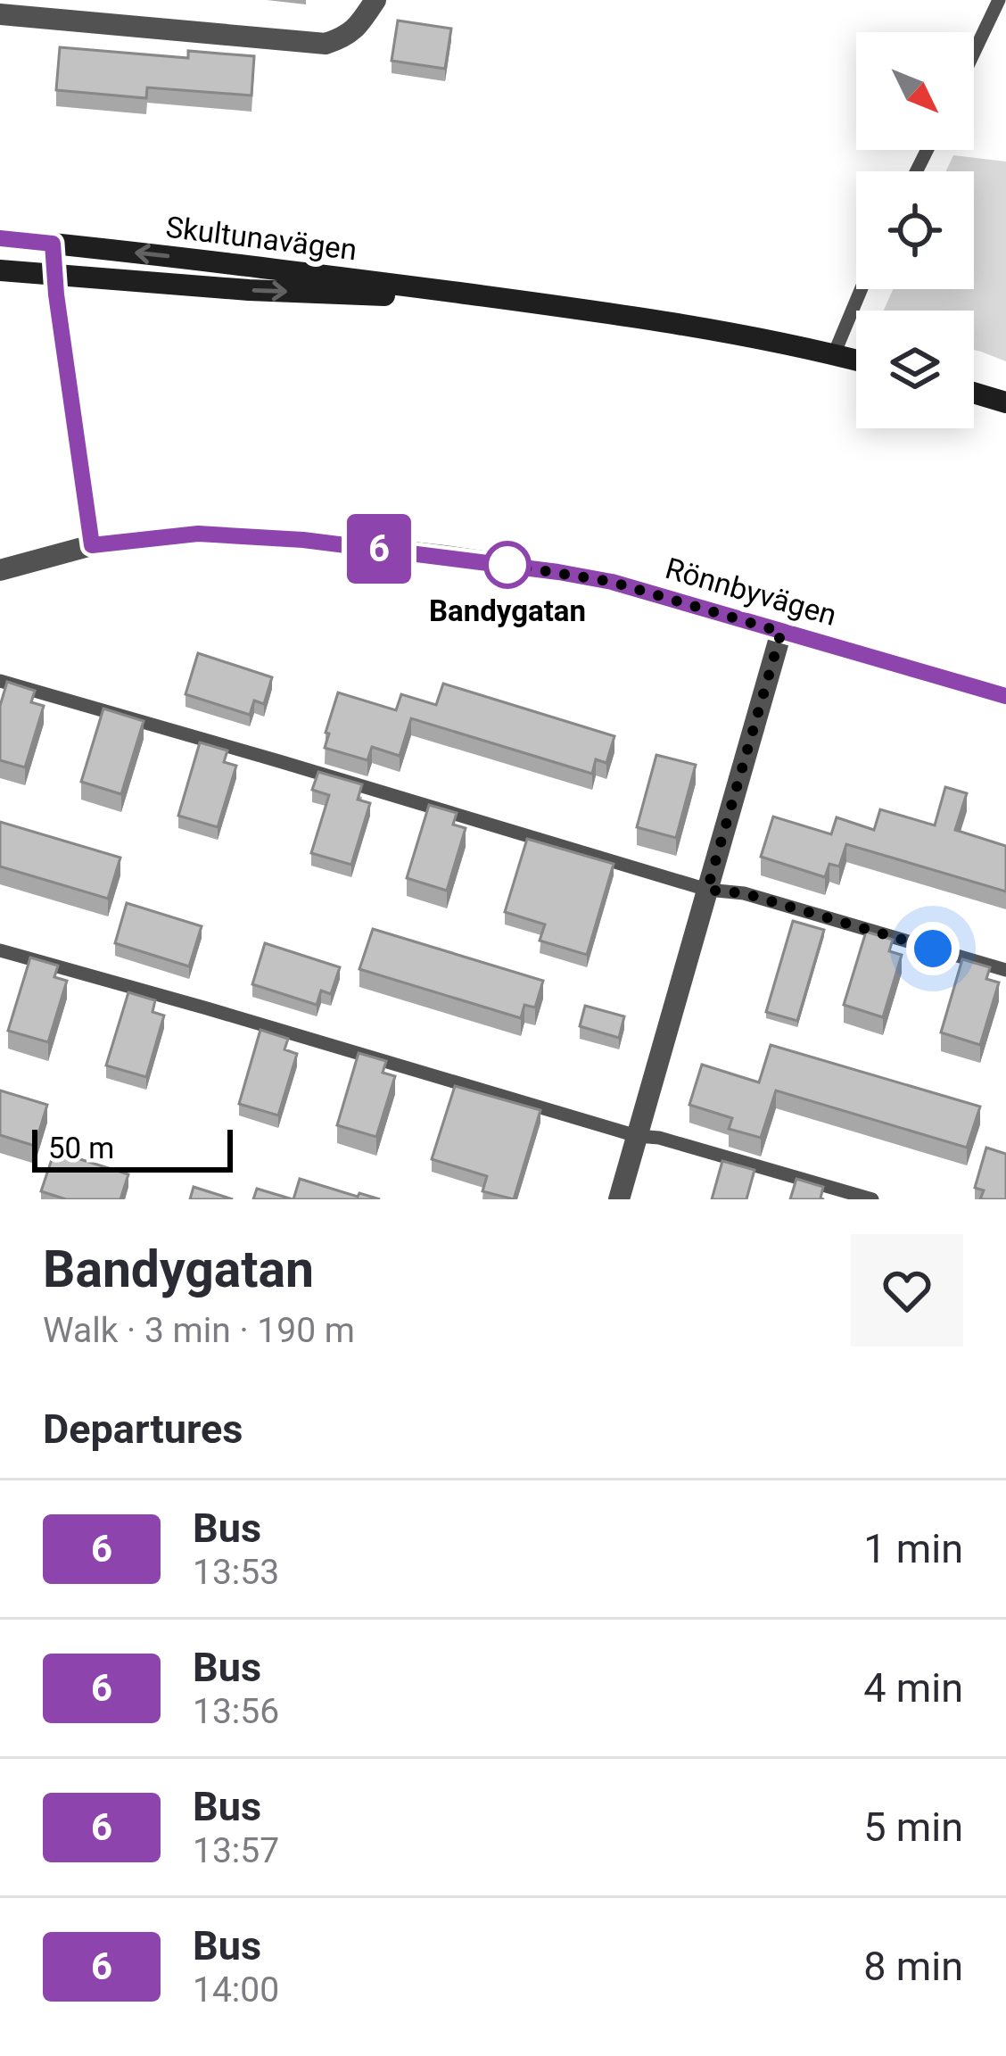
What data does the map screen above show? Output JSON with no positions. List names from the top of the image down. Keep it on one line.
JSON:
{"streets":{"main road":["Skultunavägen"],"street":["Rönnbyvägen"]},"places":["Bandygatan"],"lines":["bus line 6"],"scale_bar":"50 m","north":"bottom right","page":{"on_map":"6","scale":"50 m","heading":[["Bandygatan","Walk · 3 min · 190 m"],"Departures"],"list":[{"mark":"6","name":"Bus","note":"13:53","value":"1 min"},{"mark":"6","name":"Bus","note":"13:56","value":"4 min"},{"mark":"6","name":"Bus","note":"13:57","value":"5 min"},{"mark":"6","name":"Bus","note":"14:00","value":"8 min"}]}}
